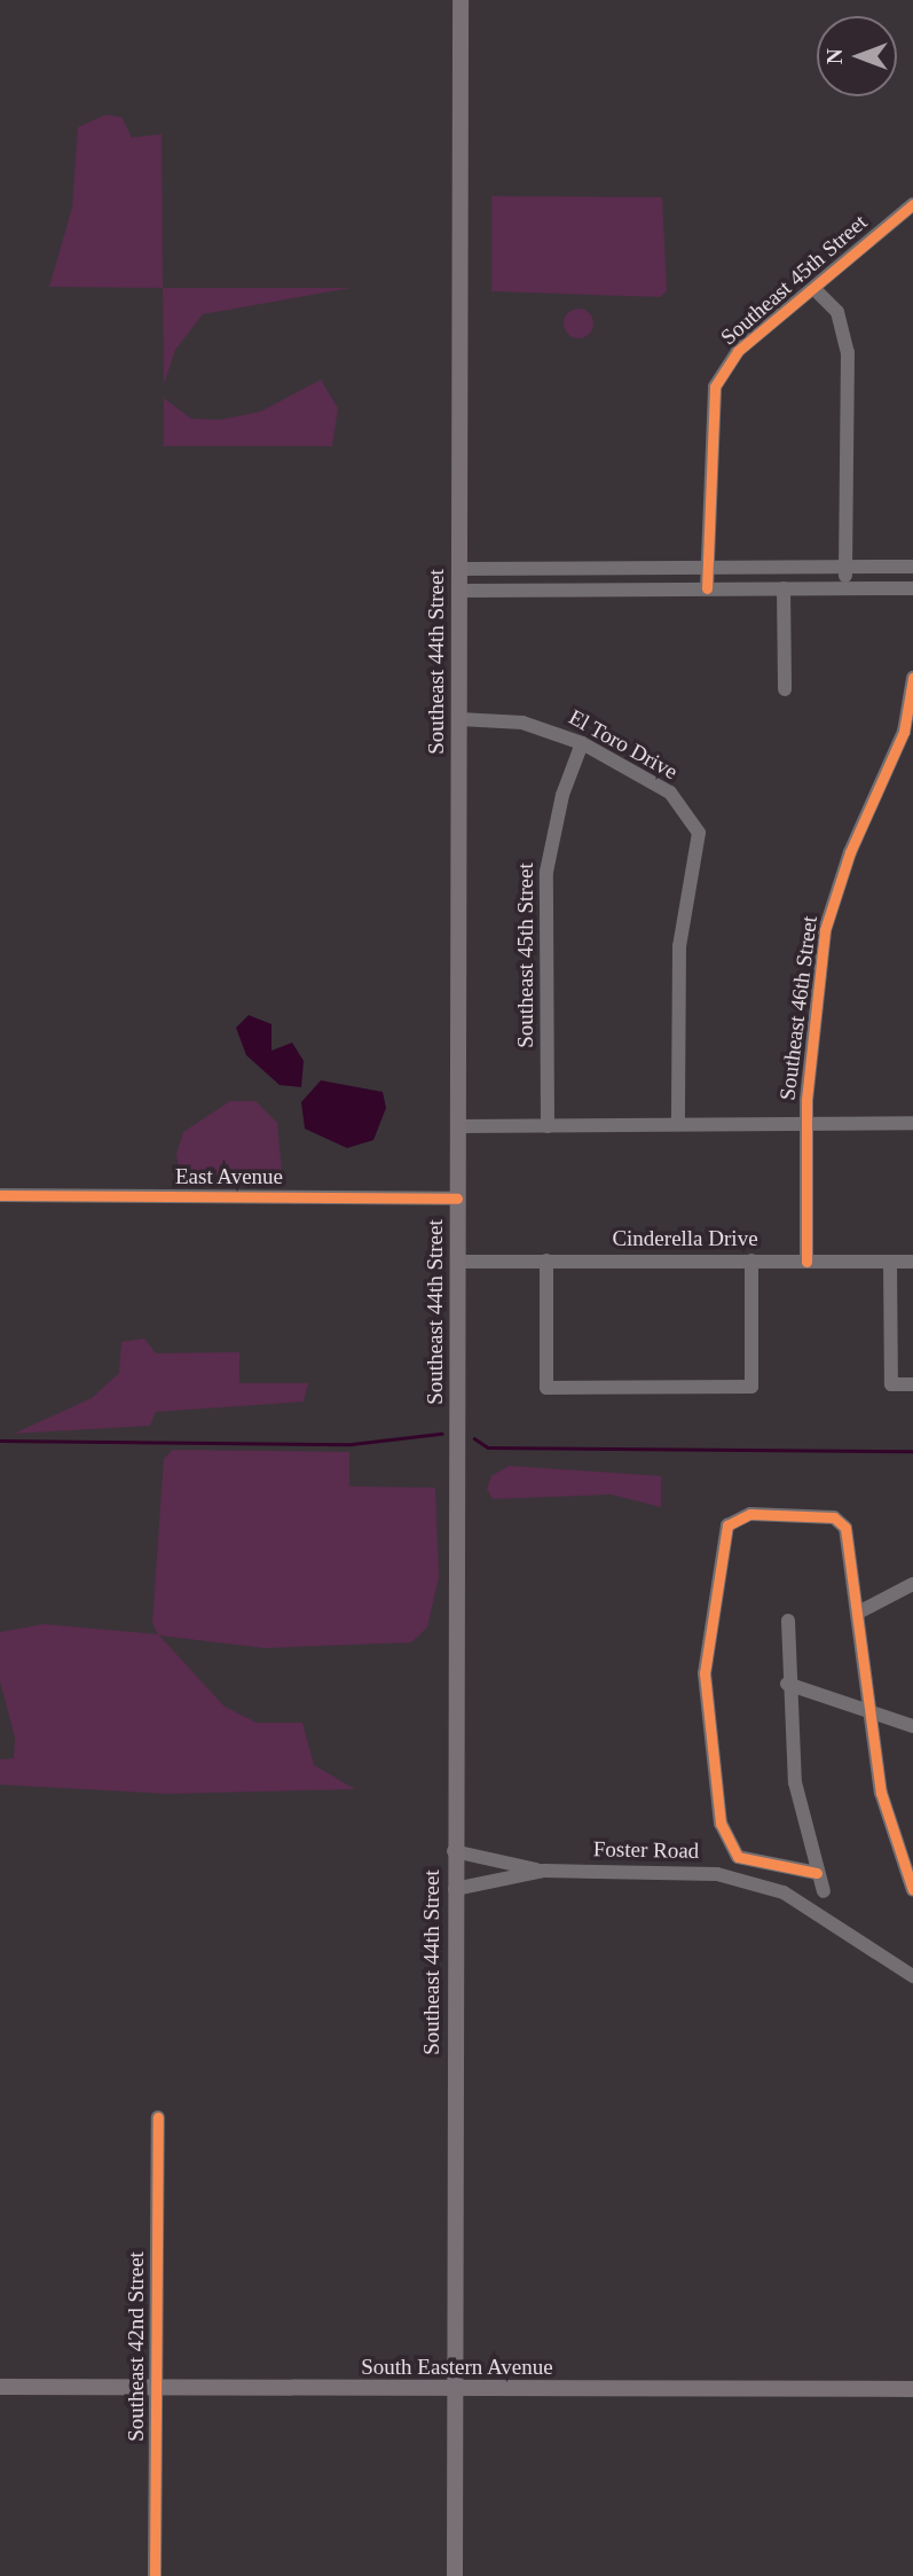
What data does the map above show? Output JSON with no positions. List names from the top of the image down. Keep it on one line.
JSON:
{"streets":{"main road":["Southeast 44th Street","South Eastern Avenue"],"street":["Southeast 45th Street","El Toro Drive","Southeast 46th Street","East Avenue","Cinderella Drive","Foster Road","Southeast 42nd Street"]},"crossings":[["Southeast 45th Street","El Toro Drive"],["Southeast 44th Street","El Toro Drive"],["Southeast 44th Street","East Avenue"],["Southeast 44th Street","Cinderella Drive"],["Southeast 44th Street","Foster Road"],["Southeast 44th Street","South Eastern Avenue"],["Southeast 46th Street","Cinderella Drive"],["Southeast 42nd Street","South Eastern Avenue"]],"north":"left"}
